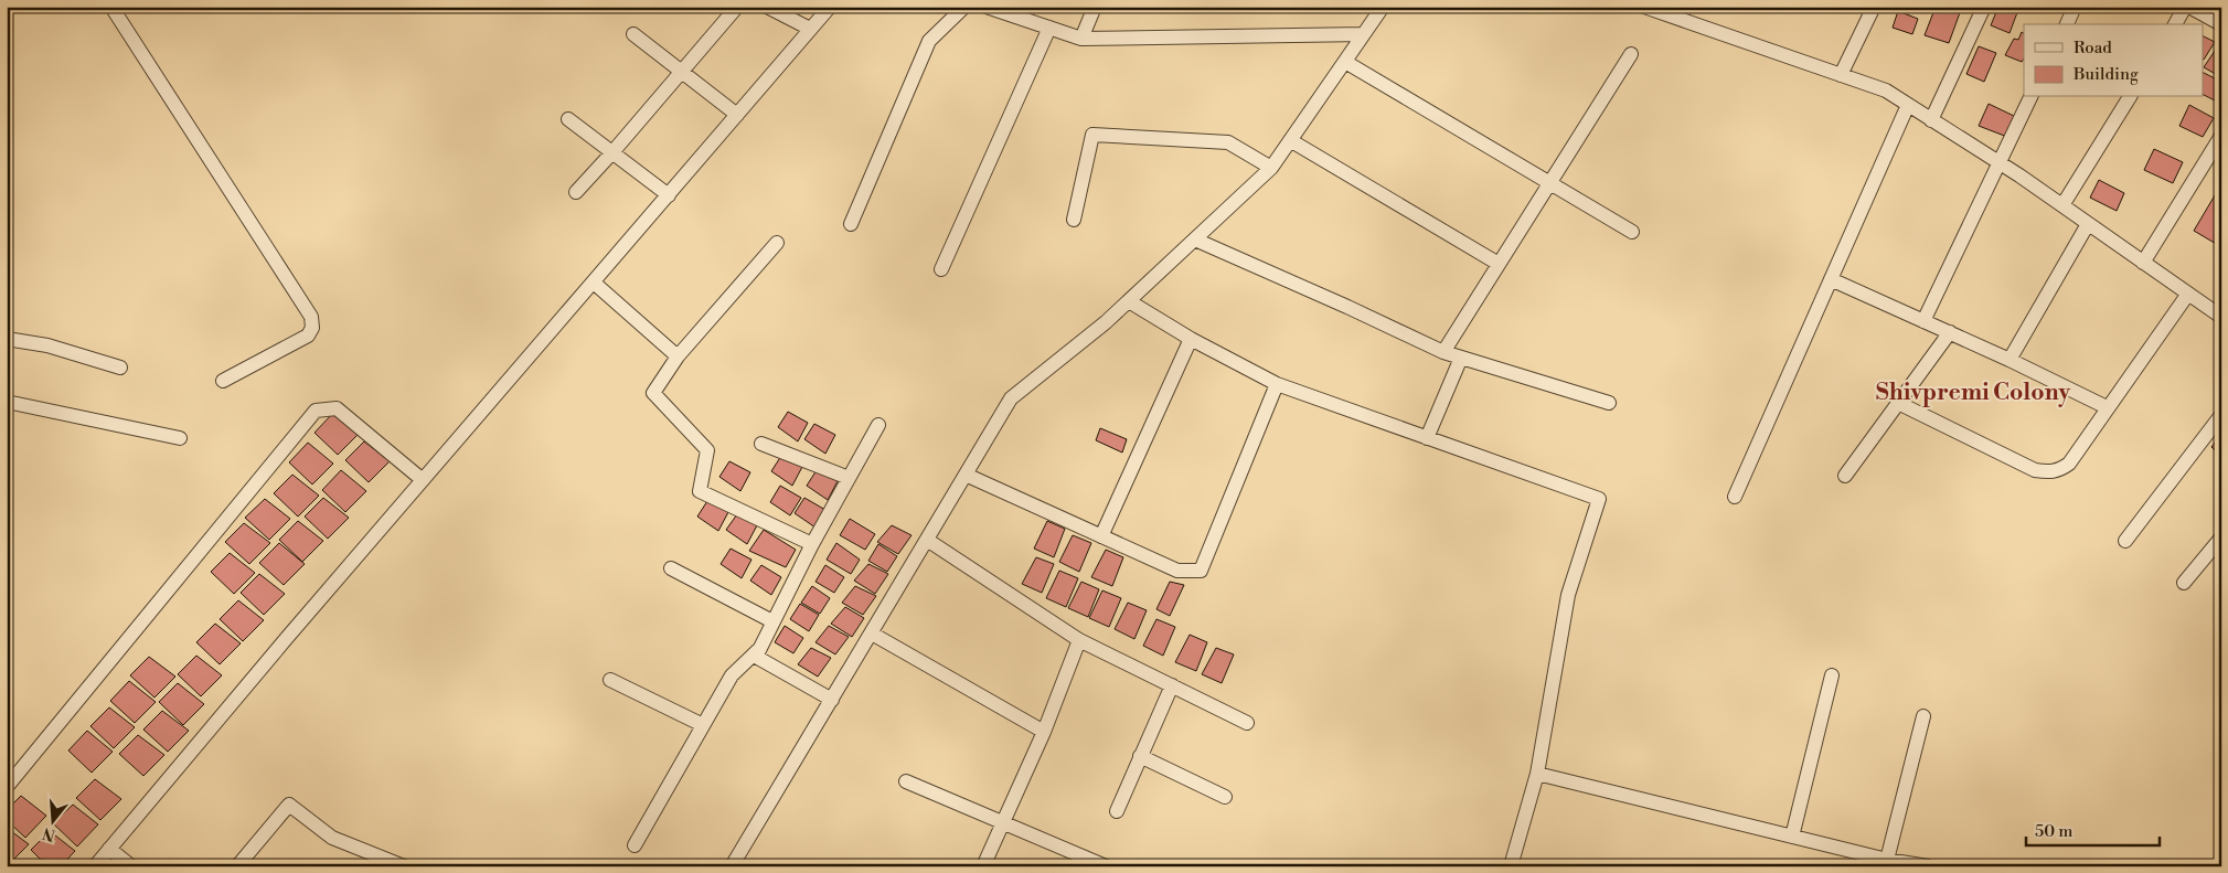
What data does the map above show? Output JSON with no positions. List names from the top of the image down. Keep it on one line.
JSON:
{"districts":["Shivpremi Colony"],"legend":["Road","Building"],"scale_bar":"50 m","north":"bottom"}
